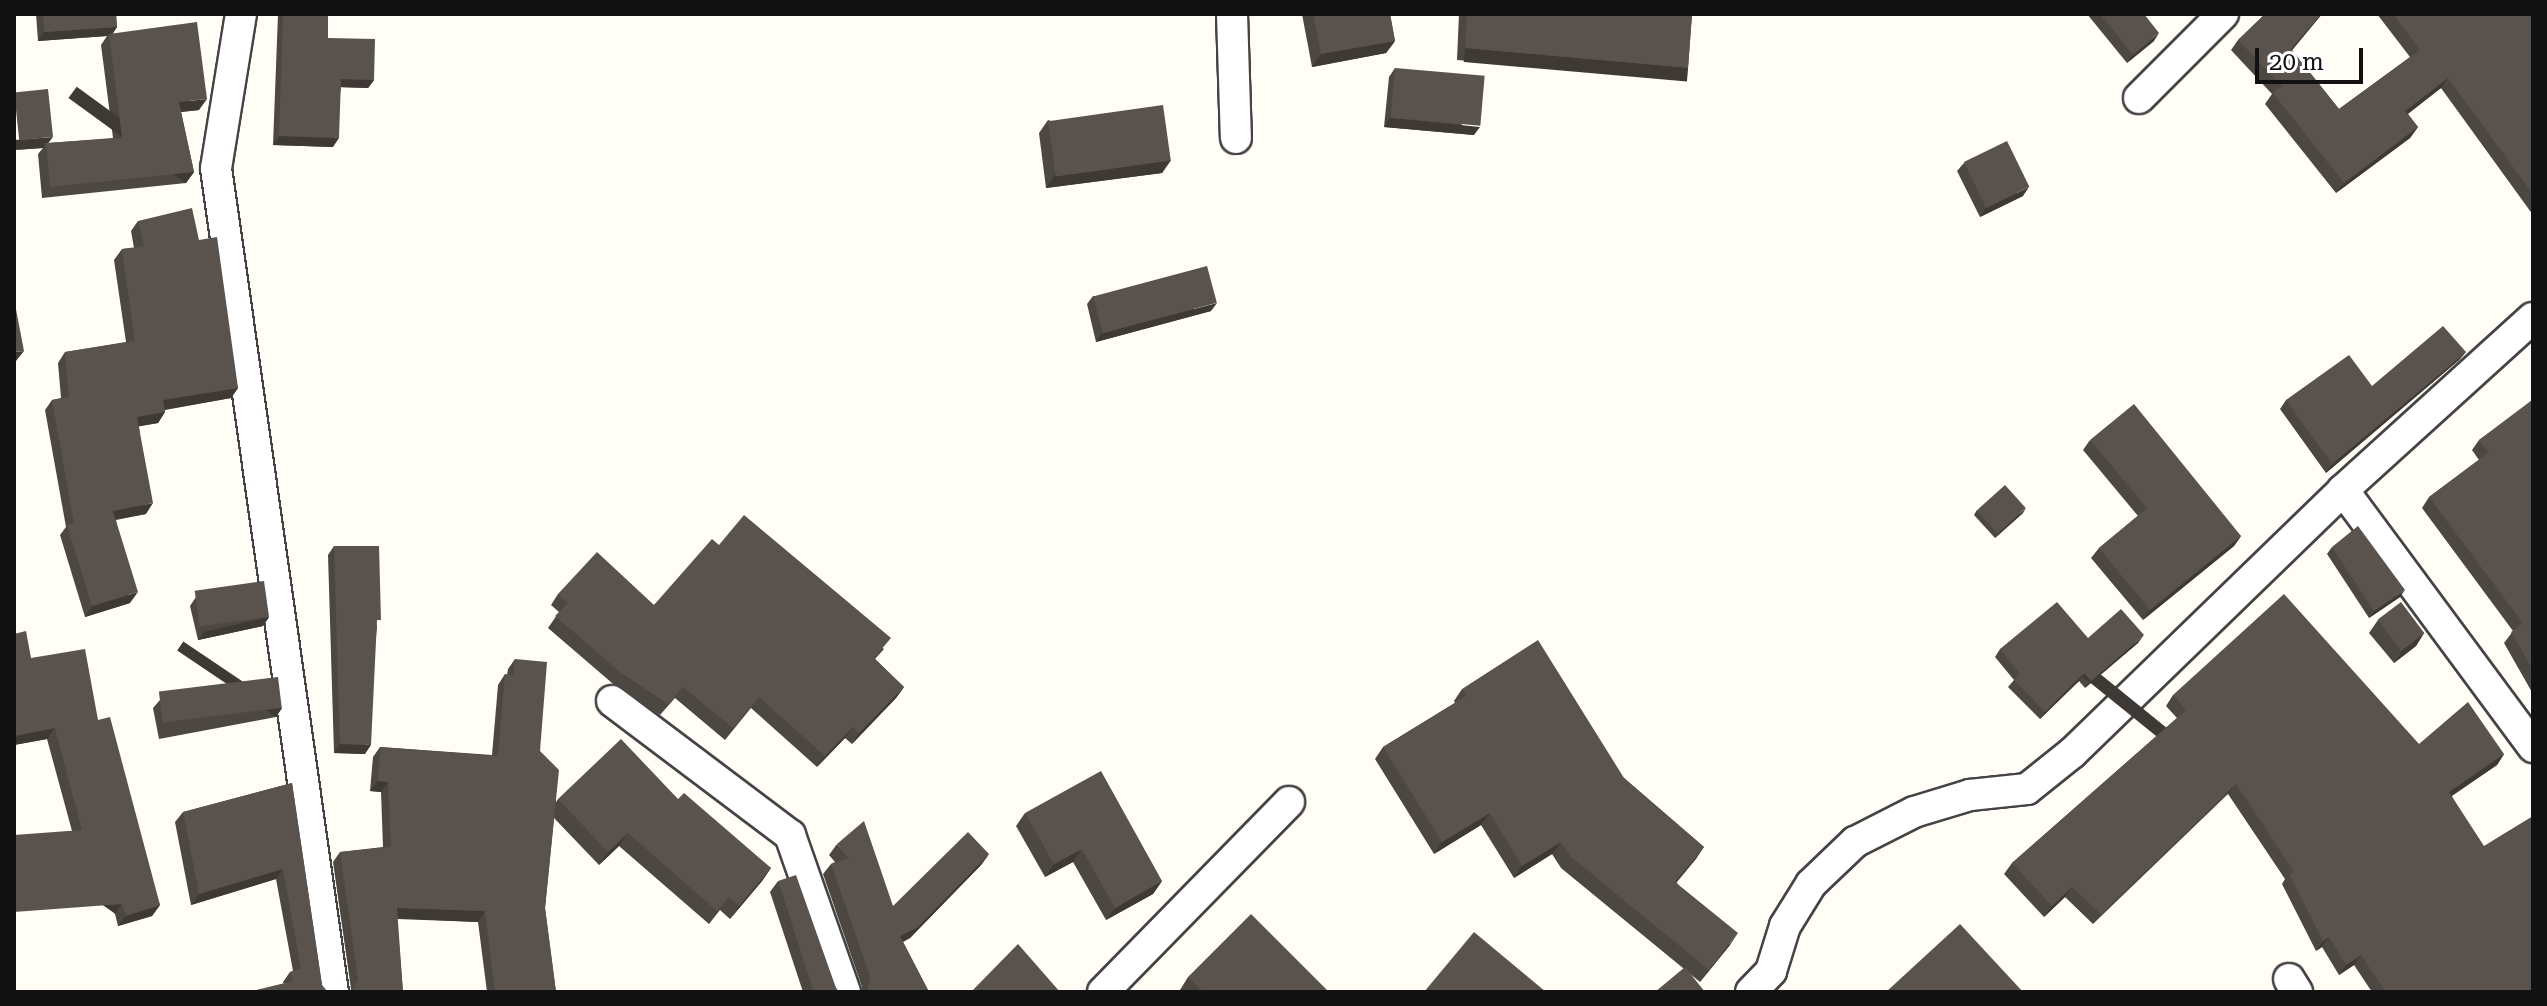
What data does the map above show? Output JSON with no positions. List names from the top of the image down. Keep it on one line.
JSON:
{"scale_bar":"20 m"}
